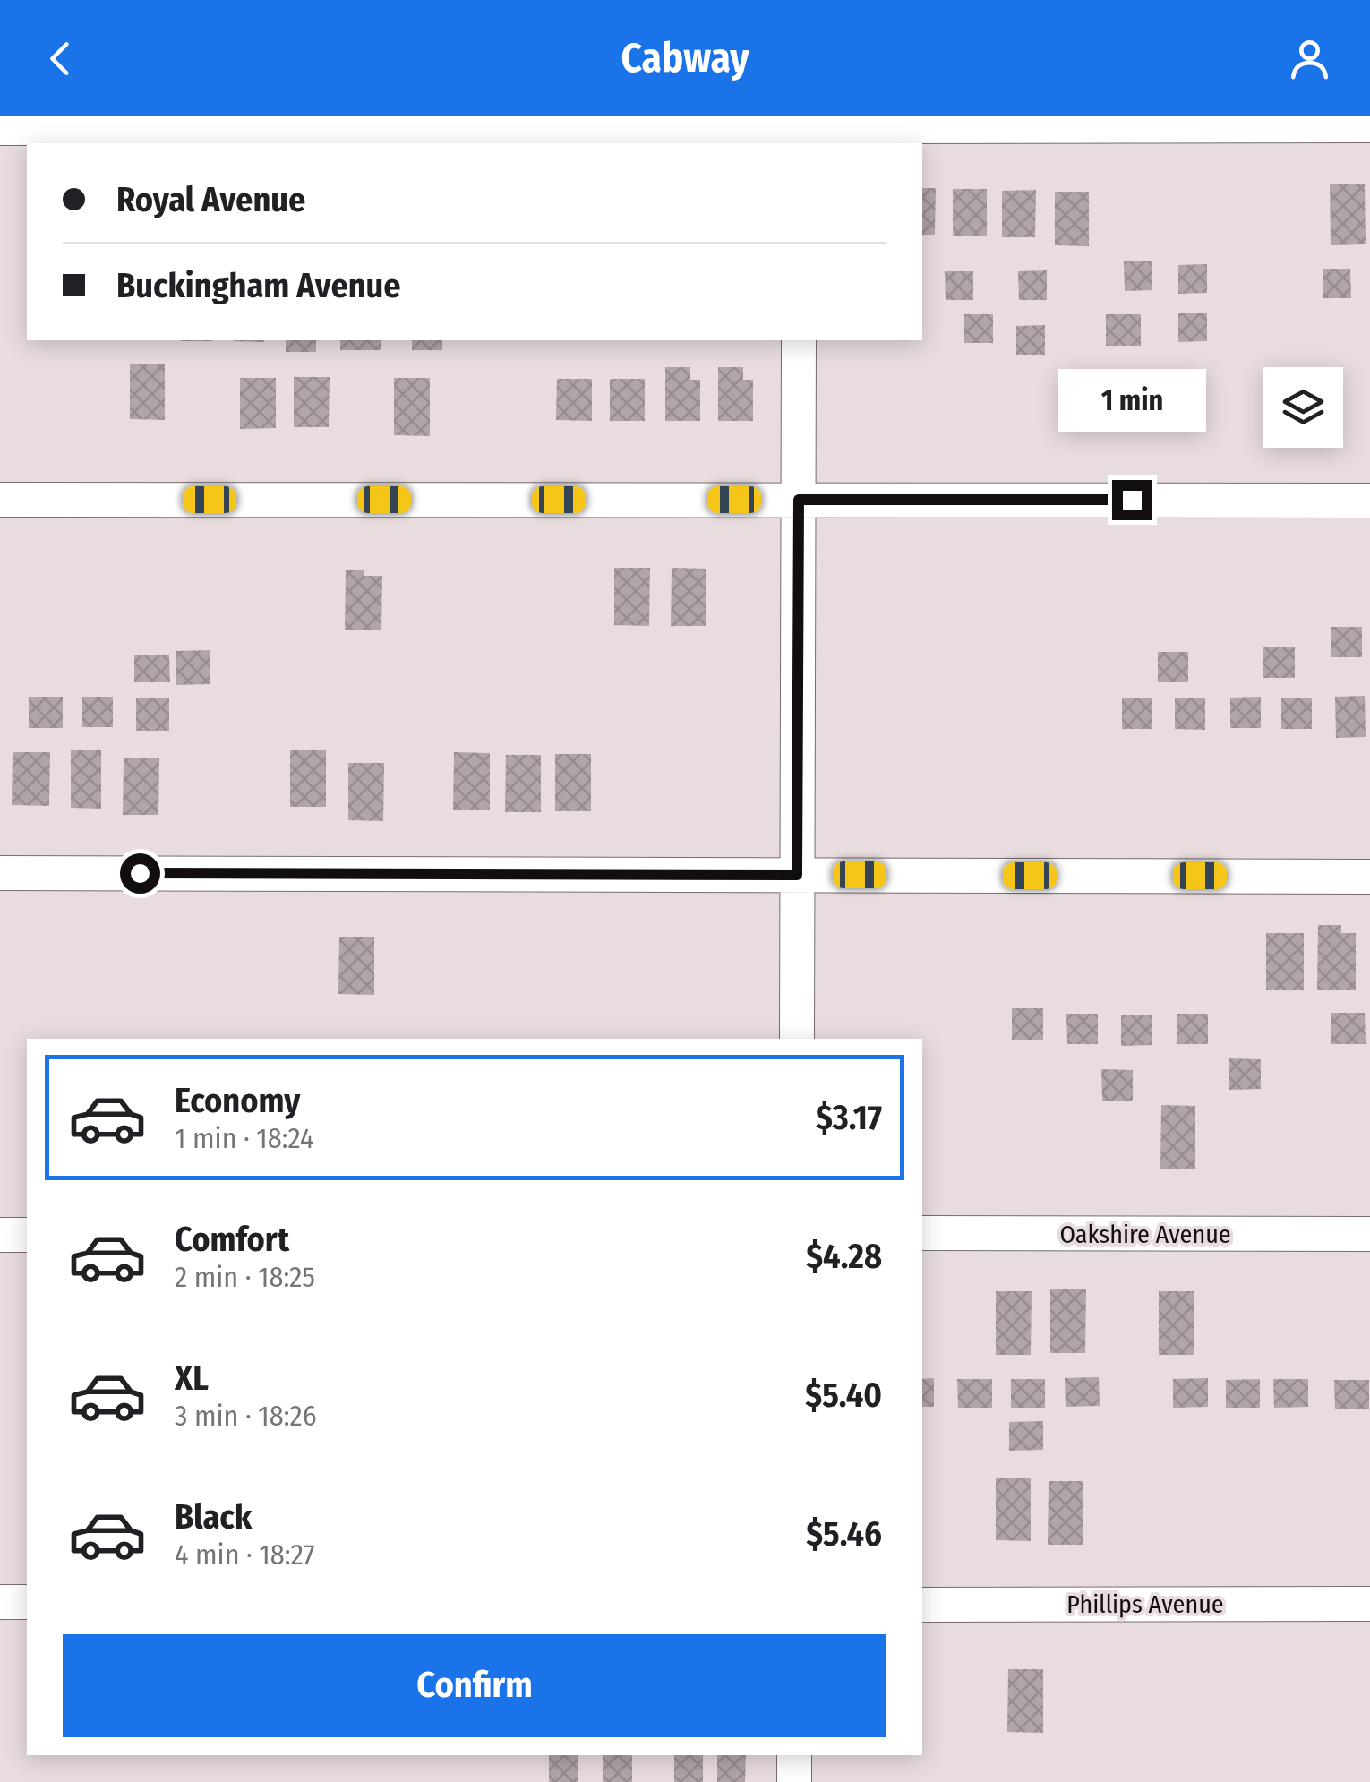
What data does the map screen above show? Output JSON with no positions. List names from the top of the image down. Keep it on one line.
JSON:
{"streets":{"street":["Oakshire Avenue","Phillips Avenue"]},"page":{"header":"Cabway","banner":["Royal Avenue","Buckingham Avenue"],"bubble":"1 min","list":[{"name":"Economy","note":"1 min · 18:24","value":"$3.17"},{"name":"Comfort","note":"2 min · 18:25","value":"$4.28"},{"name":"XL","note":"3 min · 18:26","value":"$5.40"},{"name":"Black","note":"4 min · 18:27","value":"$5.46"}],"buttons":"Confirm"}}
